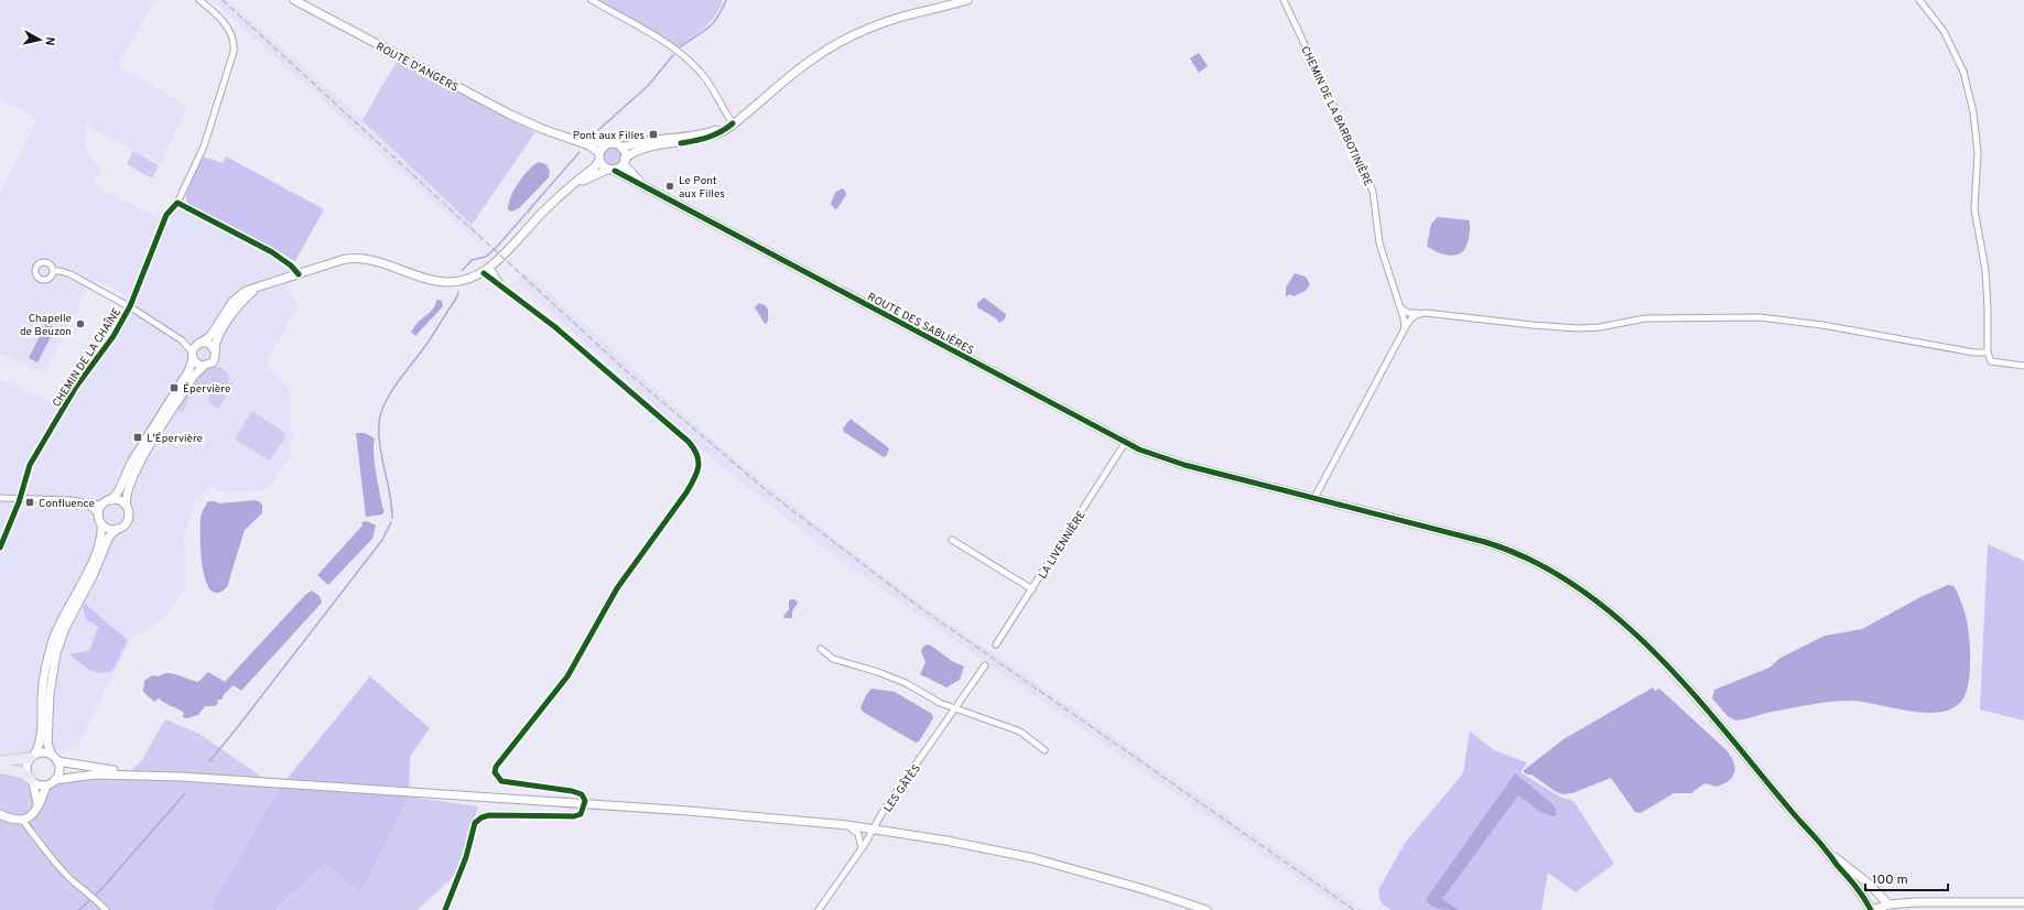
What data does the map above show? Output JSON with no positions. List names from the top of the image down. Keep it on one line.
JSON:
{"streets":{"street":["ROUTE D'ANGERS","CHEMIN DE LA BARBOTINIÈRE","ROUTE DES SABLIÈRES","LA LIVENNIÈRE","LES GÂTÈS"],"cycle path":["CHEMIN DE LA CHAÎNE"]},"crossings":[["ROUTE D'ANGERS","ROUTE DES SABLIÈRES"],["ROUTE DES SABLIÈRES","LA LIVENNIÈRE"]],"places":{"transit":["Pont aux Filles","Épervière","L'Épervière","Confluence"],"other":["Le Pont aux Filles","Chapelle de Beuzon"]},"scale_bar":"100 m","north":"right"}
